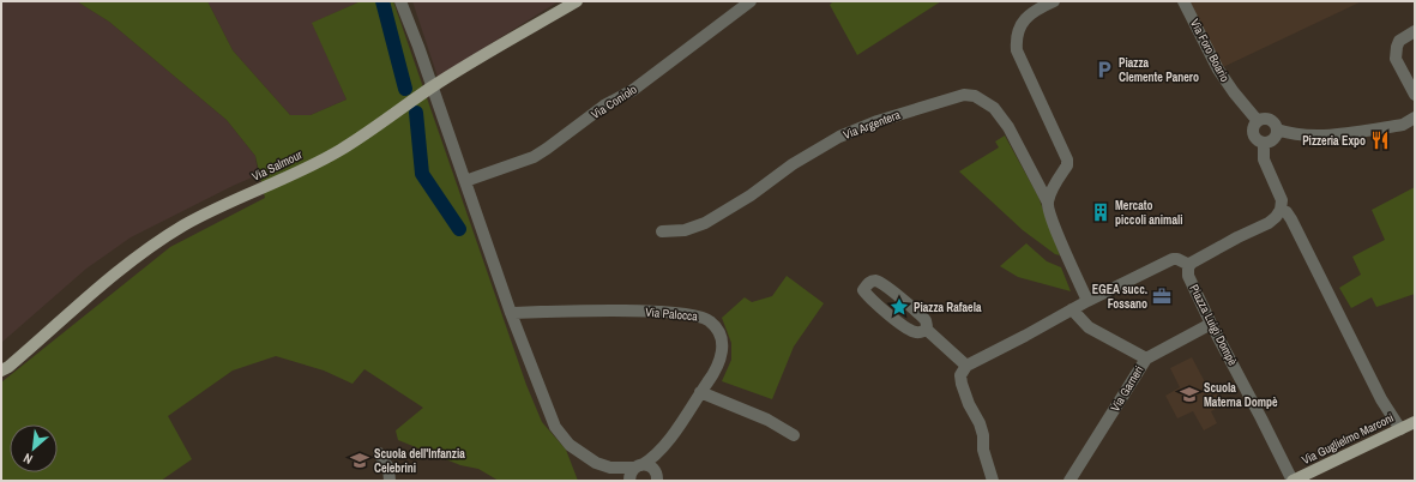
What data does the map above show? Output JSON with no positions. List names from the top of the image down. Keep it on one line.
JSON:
{"streets":{"main road":["Via Salmour","Via Guglielmo Marconi"],"street":["Via Foro Boario","Via Coniolo","Via Argentera","Via Palocca","Piazza Luigi Dompè","Via Garneri"]},"crossings":[["Via Coniolo","Via Palocca"],["Via Salmour","Via Palocca"],["Piazza Luigi Dompè","Via Garneri"],["Piazza Luigi Dompè","Via Guglielmo Marconi"]],"places":{"parking":["Piazza Clemente Panero"],"restaurant":["Pizzeria Expo"],"building":["Mercato piccoli animali"],"office":["EGEA succ. Fossano"],"place":["Piazza Rafaela"],"school or university":["Scuola Materna Dompè","Scuola dell'Infanzia Celebrini"]},"north":"bottom left"}
